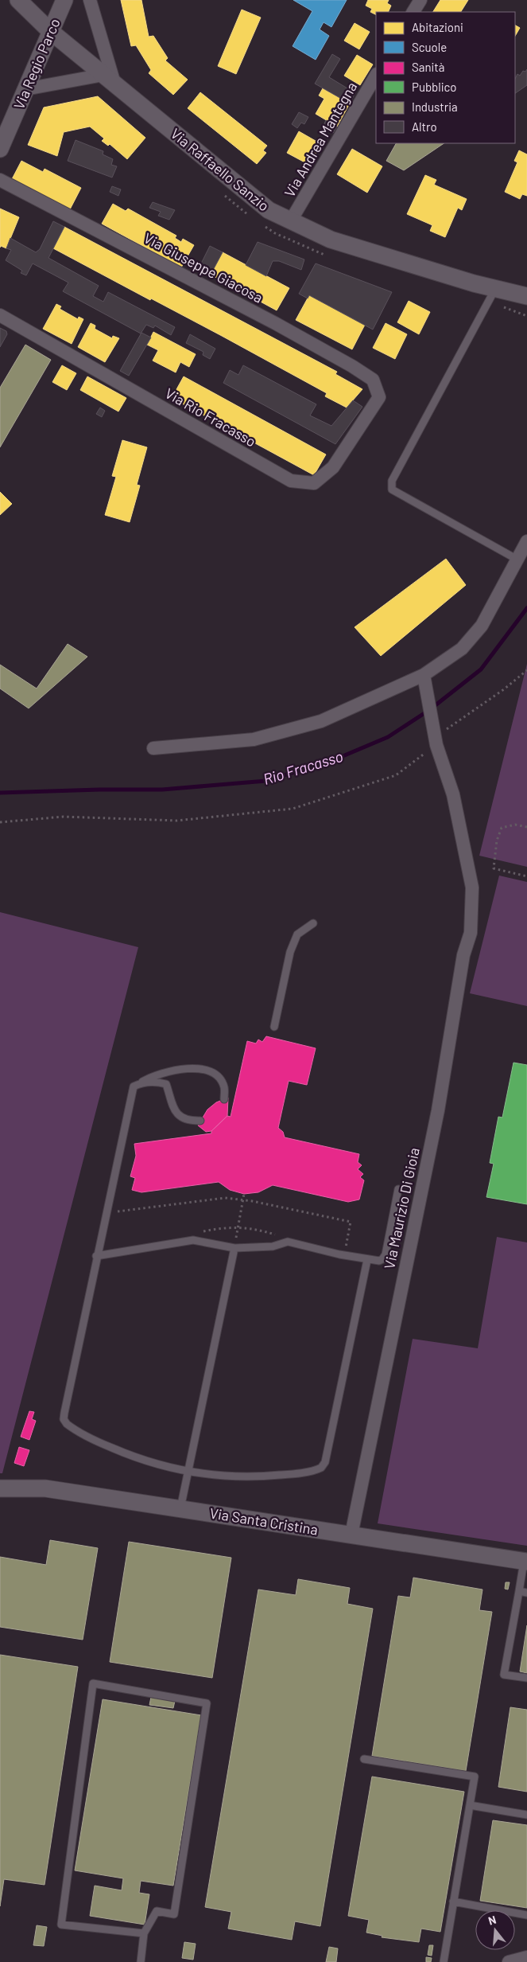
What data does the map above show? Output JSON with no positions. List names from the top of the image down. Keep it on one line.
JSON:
{"streets":{"street":["Via Regio Parco","Via Andrea Mantegna","Via Raffaello Sanzio","Via Giuseppe Giacosa","Via Rio Fracasso","Via Maurizio Di Gioia","Via Santa Cristina"]},"crossings":[["Via Regio Parco","Via Raffaello Sanzio"],["Via Andrea Mantegna","Via Raffaello Sanzio"],["Via Giuseppe Giacosa","Via Rio Fracasso"],["Via Maurizio Di Gioia","Via Santa Cristina"]],"water":["Rio Fracasso"],"legend":["Abitazioni","Scuole","Sanità","Pubblico","Industria","Altro"],"north":"top"}
